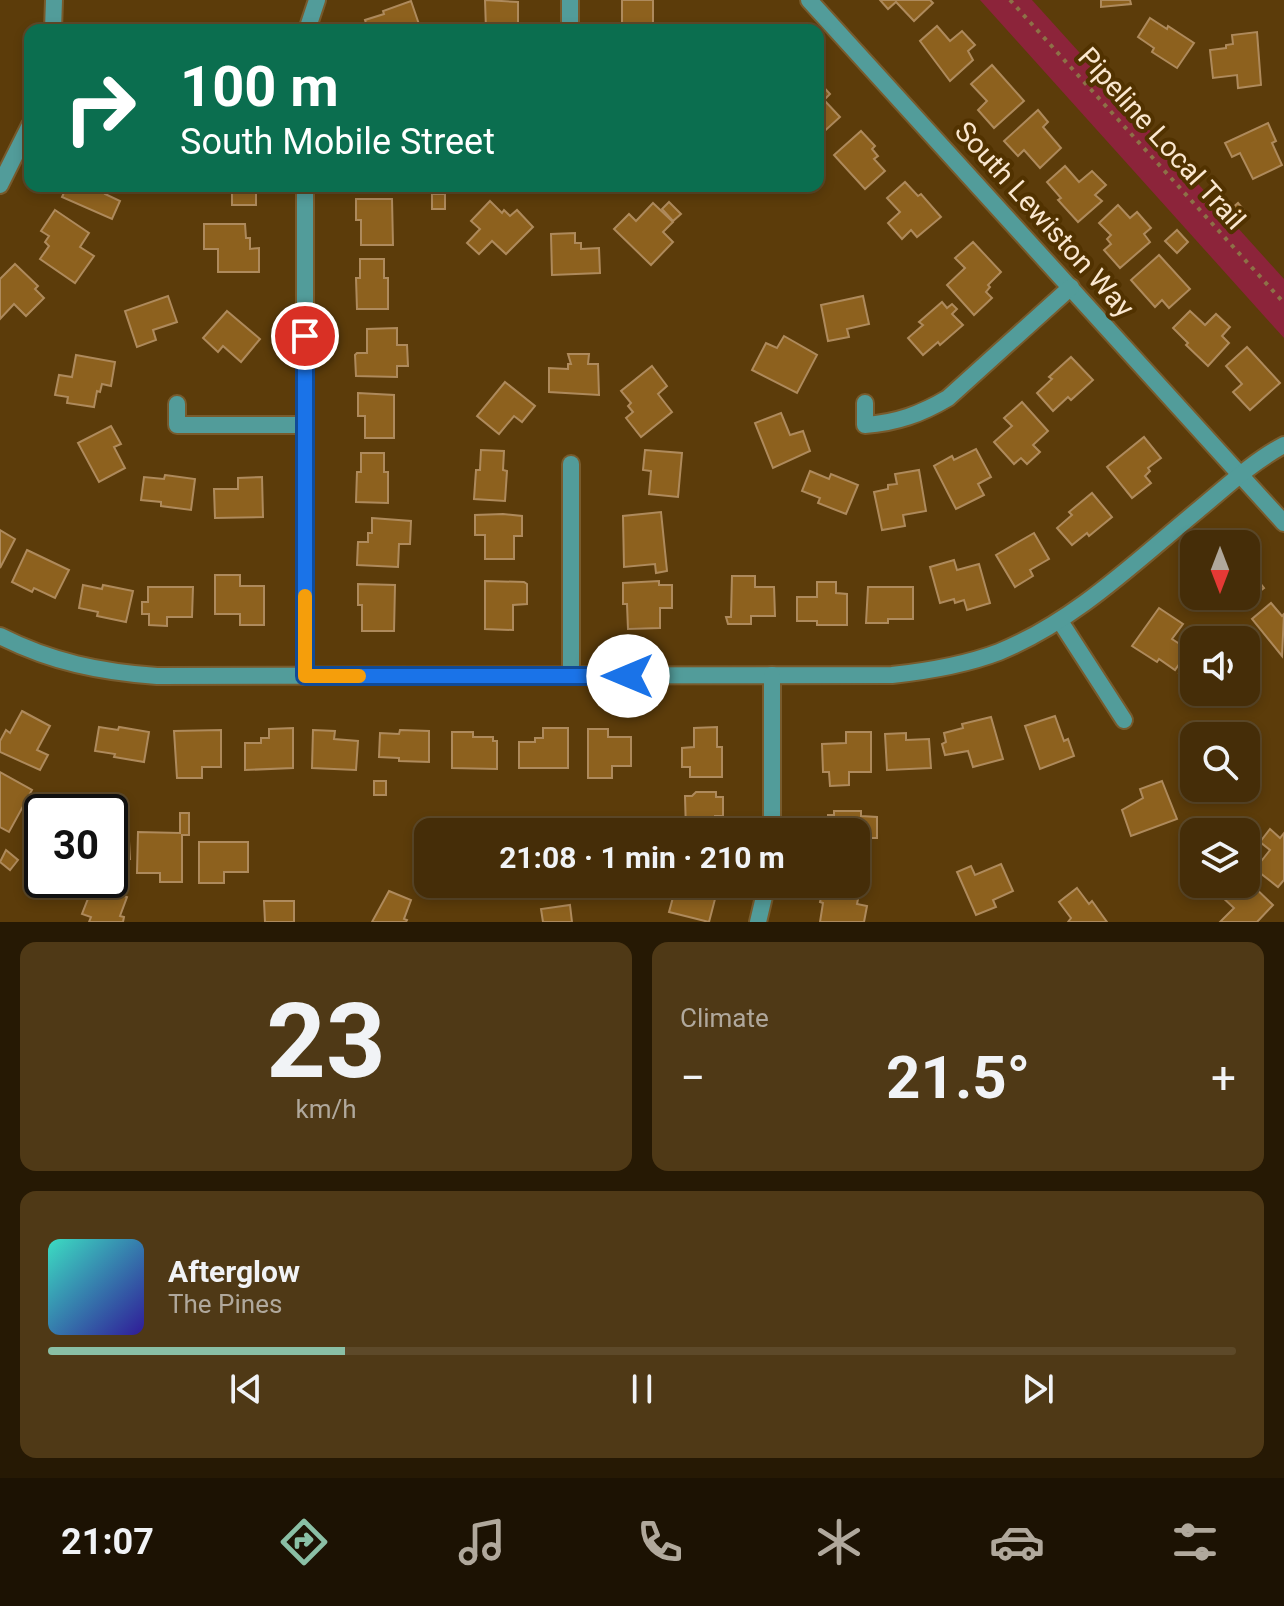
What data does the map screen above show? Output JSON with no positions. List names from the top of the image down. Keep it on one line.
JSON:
{"streets":{"street":["South Lewiston Way"],"path":["Pipeline Local Trail"]},"north":"bottom","page":{"turn":["100 m","South Mobile Street"],"limit":"30","trip":"21:08 · 1 min · 210 m","tile":[["23","km/h"],"Climate"],"heat":["−","21.5°","+"],"song":["Afterglow","The Pines"],"tabs":"21:07"}}
